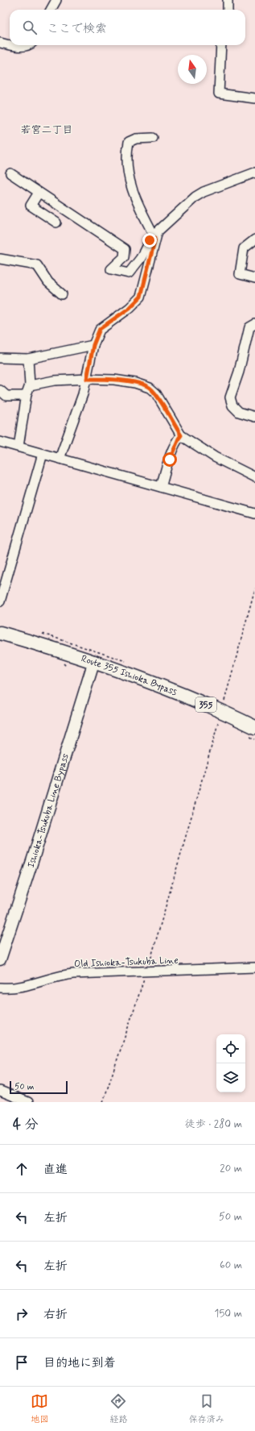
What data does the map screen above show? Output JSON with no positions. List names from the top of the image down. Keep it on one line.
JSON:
{"streets":{"highway":["Route 355 Ishioka Bypass","355"],"main road":["Ishioka-Tsukuba Line Bypass"],"street":["Old Ishioka-Tsukuba Line"]},"crossings":[["Route 355 Ishioka Bypass","Ishioka-Tsukuba Line Bypass"]],"districts":["若宮二丁目"],"scale_bar":"50 m","north":"top","page":{"search":"ここで検索","scale":"50 m","heading":["4 分","徒歩 · 280 m"],"list":[["直進","20 m"],["左折","50 m"],["左折","60 m"],["右折","150 m"],"目的地に到着"],"nav":["地図","経路","保存済み"]}}
